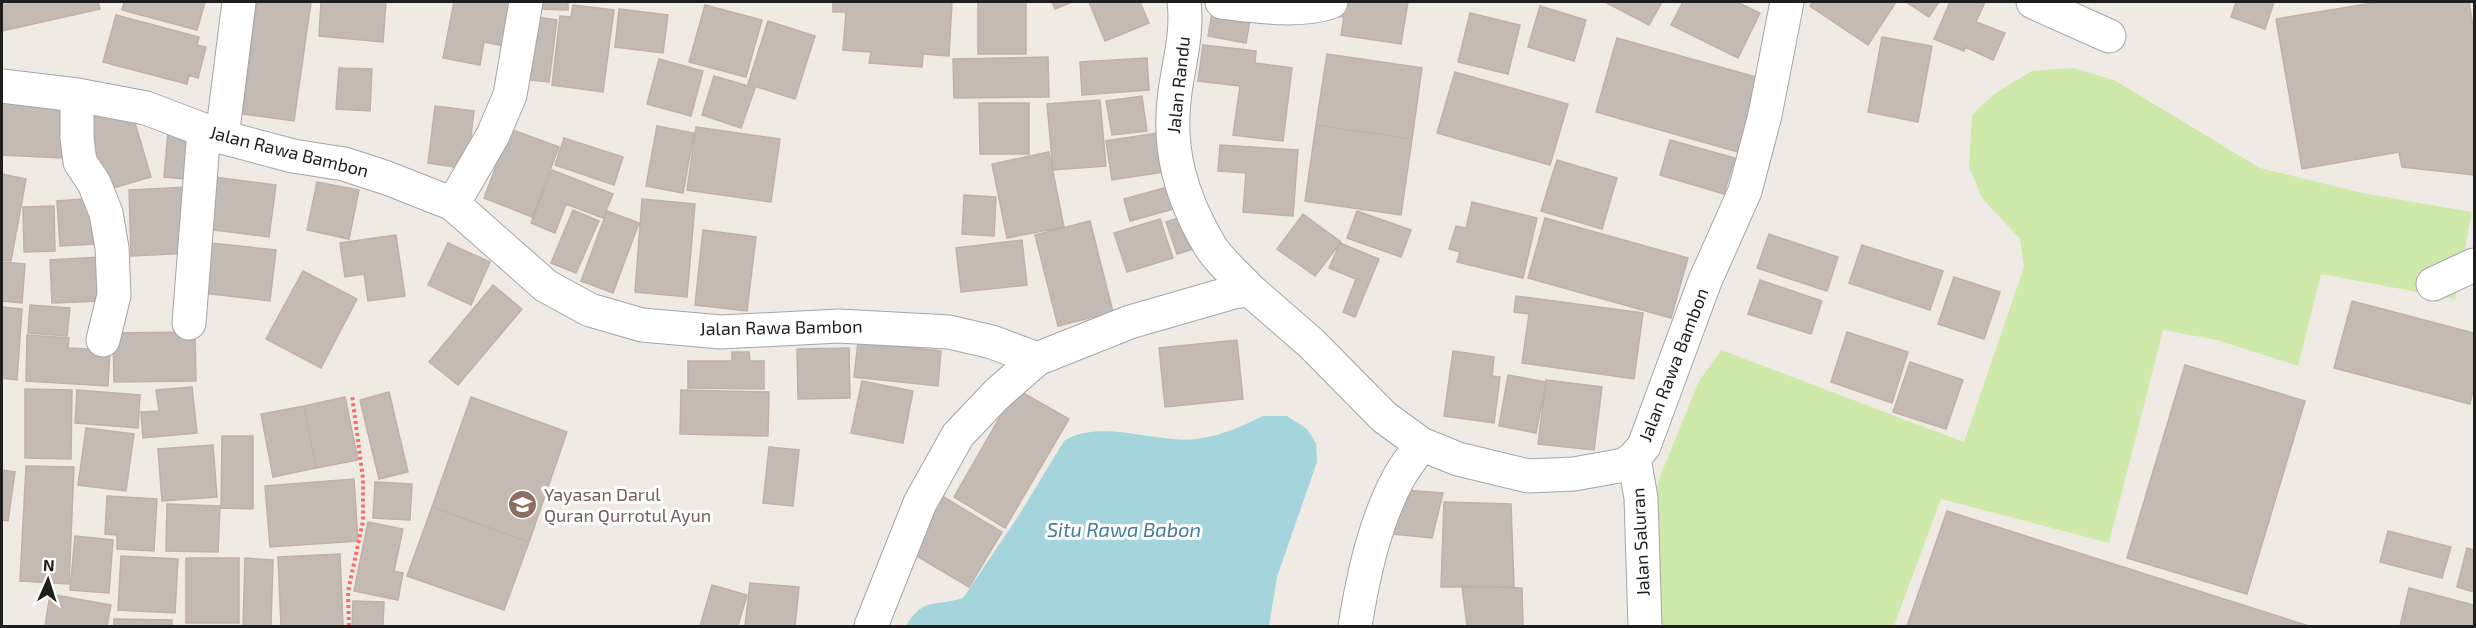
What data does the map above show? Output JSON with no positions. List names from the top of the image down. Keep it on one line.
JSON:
{"streets":{"street":["Jalan Randu","Jalan Rawa Bambon","Jalan Saluran"]},"crossings":[["Jalan Randu","Jalan Rawa Bambon"],["Jalan Rawa Bambon","Jalan Saluran"]],"water":["Situ Rawa Babon"],"places":{"school or university":["Yayasan Darul Quran Qurrotul Ayun"]},"north":"top"}
